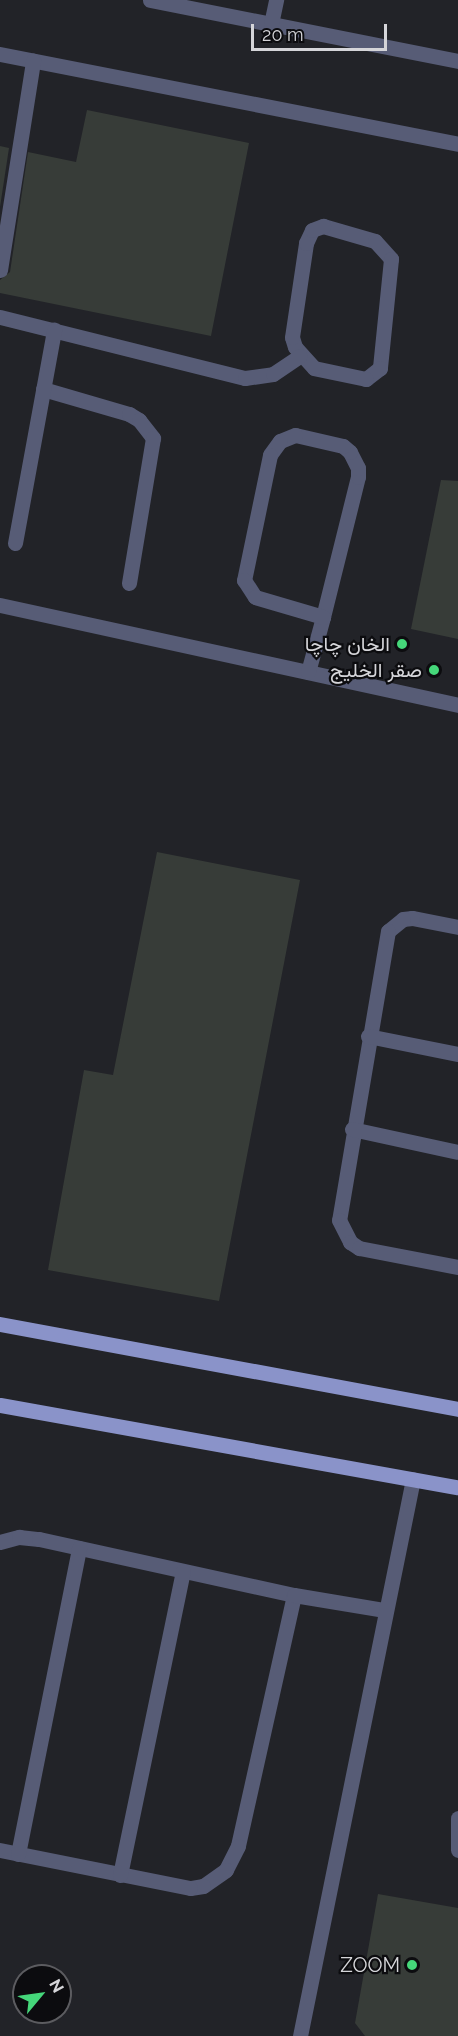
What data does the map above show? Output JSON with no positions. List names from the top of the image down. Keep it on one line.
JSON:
{"places":["الخان چاچا","صقر الخليج","ZOOM"],"scale_bar":"20 m","north":"top right"}
